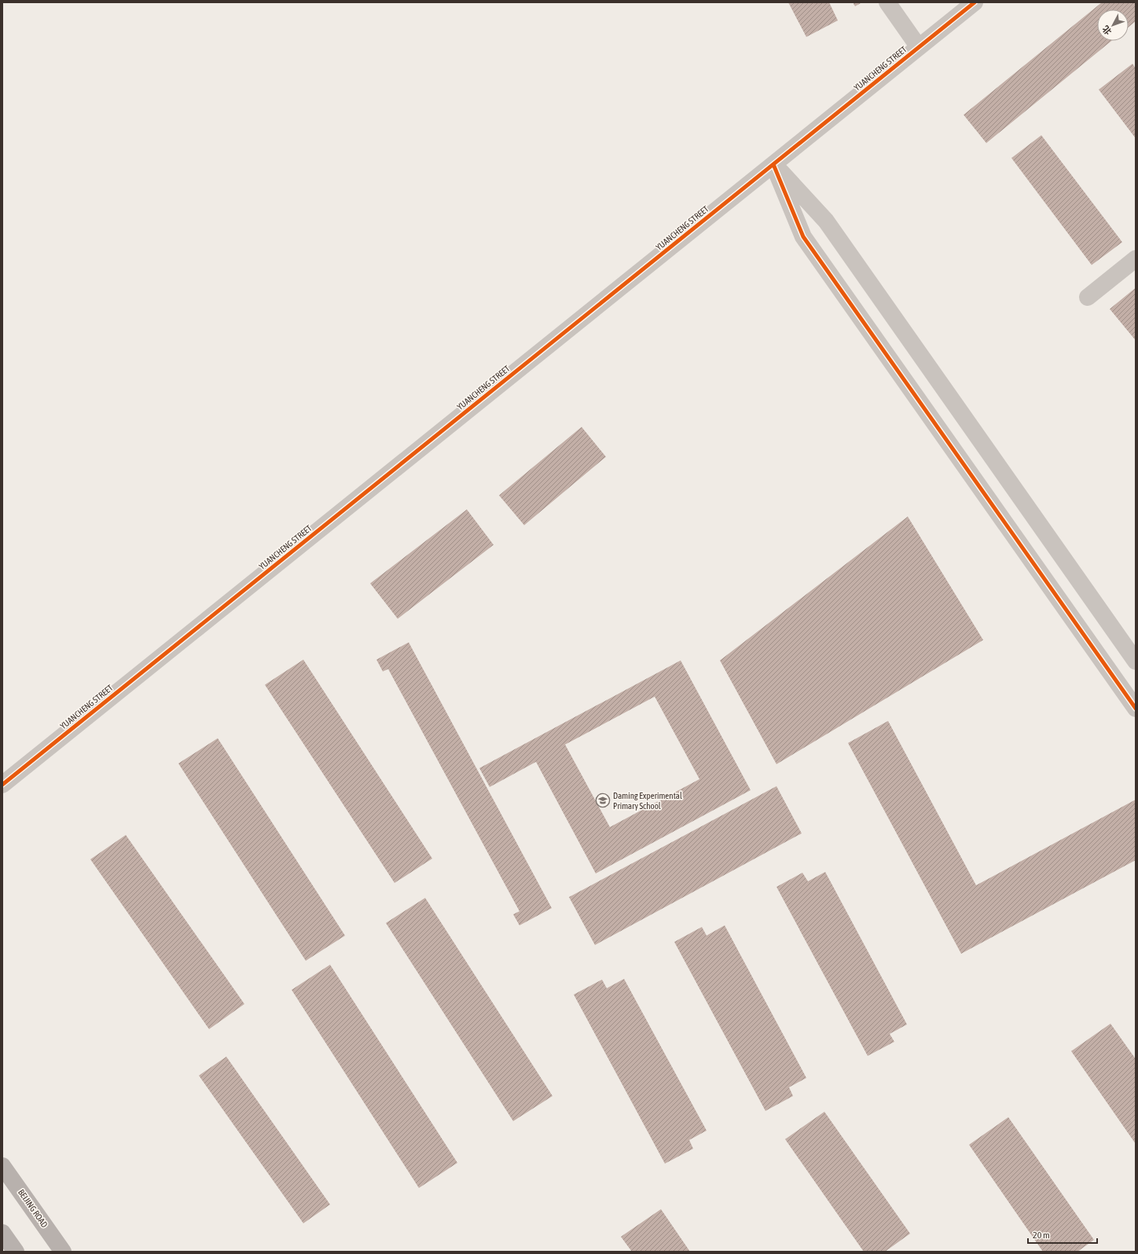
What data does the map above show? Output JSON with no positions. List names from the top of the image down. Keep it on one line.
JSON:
{"streets":{"main road":["BEIJING ROAD"],"street":["YUANCHENG STREET"]},"places":{"school or university":["Daming Experimental Primary School"]},"scale_bar":"20 m","north":"bottom left"}
